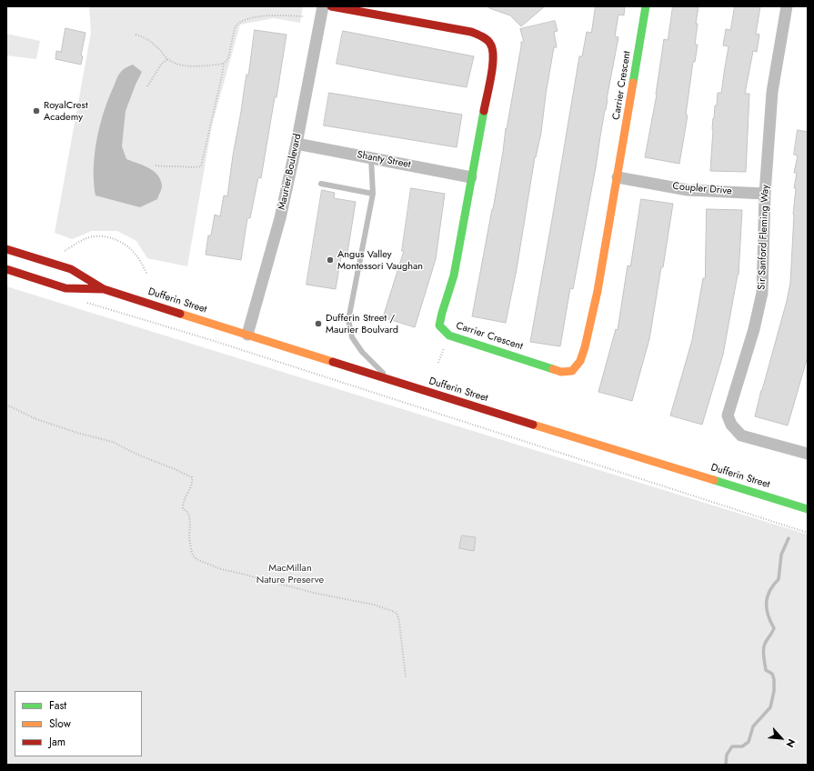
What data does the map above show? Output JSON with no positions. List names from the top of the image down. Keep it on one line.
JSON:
{"streets":{"street":["Carrier Crescent","Shanty Street","Maurier Boulevard","Coupler Drive","Sir Sanford Fleming Way","Dufferin Street"]},"crossings":[["Carrier Crescent","Shanty Street"],["Carrier Crescent","Coupler Drive"],["Shanty Street","Maurier Boulevard"],["Maurier Boulevard","Dufferin Street"],["Coupler Drive","Sir Sanford Fleming Way"]],"parks":["MacMillan Nature Preserve"],"places":["RoyalCrest Academy","Angus Valley Montessori Vaughan","Dufferin Street / Maurier Boulvard"],"legend":["Fast","Slow","Jam"],"north":"bottom right"}
